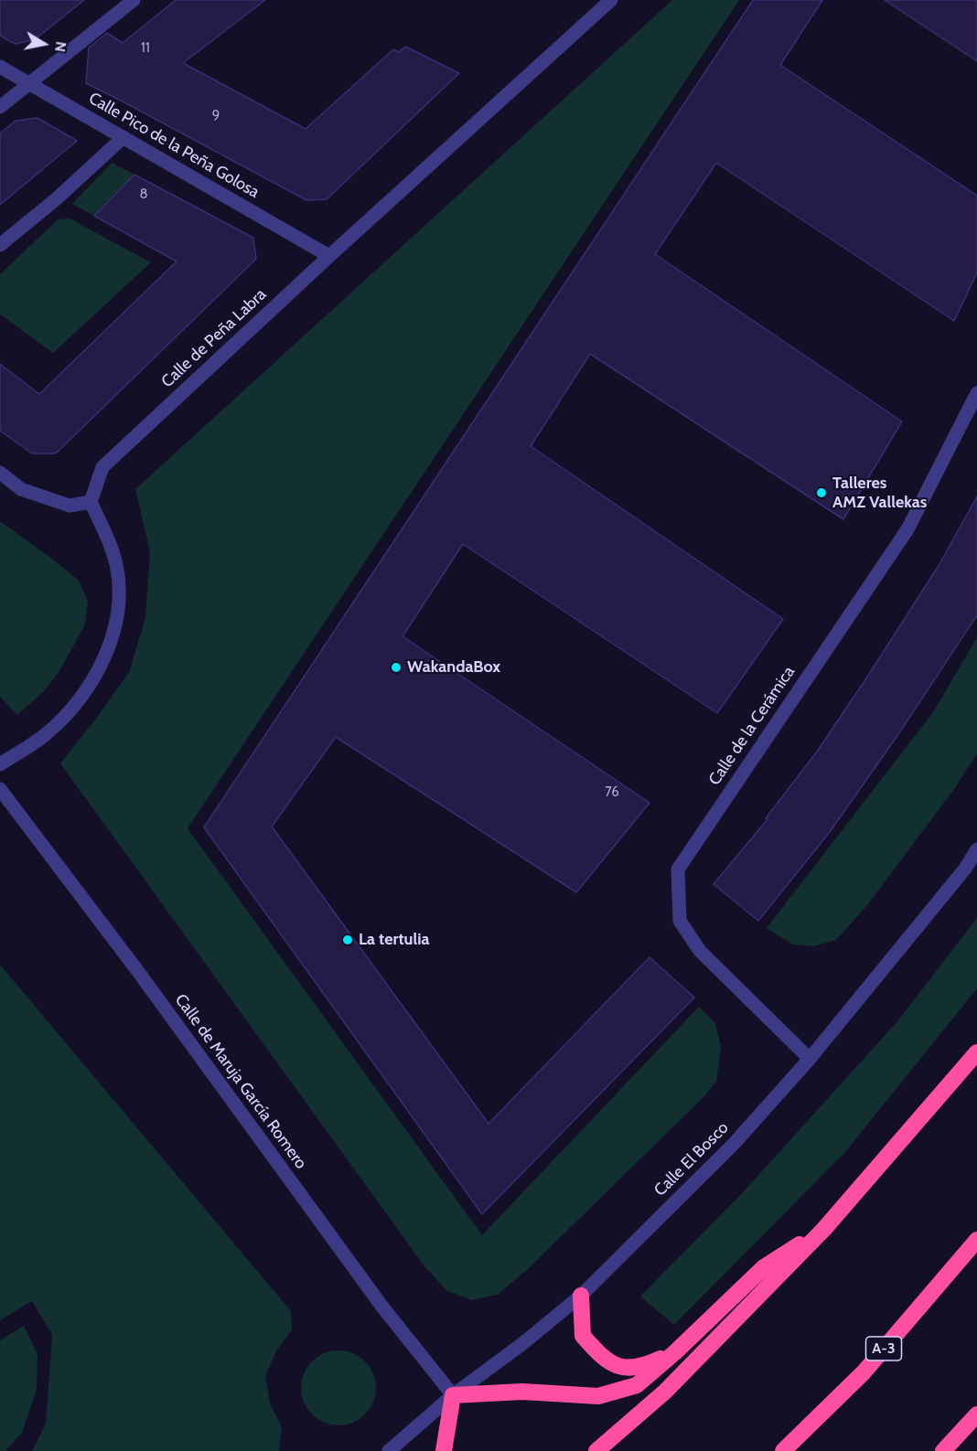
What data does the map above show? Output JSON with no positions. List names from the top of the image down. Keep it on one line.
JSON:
{"streets":{"highway":["A-3"],"street":["Calle Pico de la Peña Golosa","Calle de Peña Labra","Calle de la Cerámica","Calle de Maruja García Romero","Calle El Bosco"]},"crossings":[["Calle Pico de la Peña Golosa","Calle de Peña Labra"],["Calle de la Cerámica","Calle El Bosco"],["Calle de Maruja García Romero","Calle El Bosco"]],"places":["Talleres AMZ Vallekas","WakandaBox","La tertulia"],"house_numbers":["11","9","8","76"],"north":"right"}
